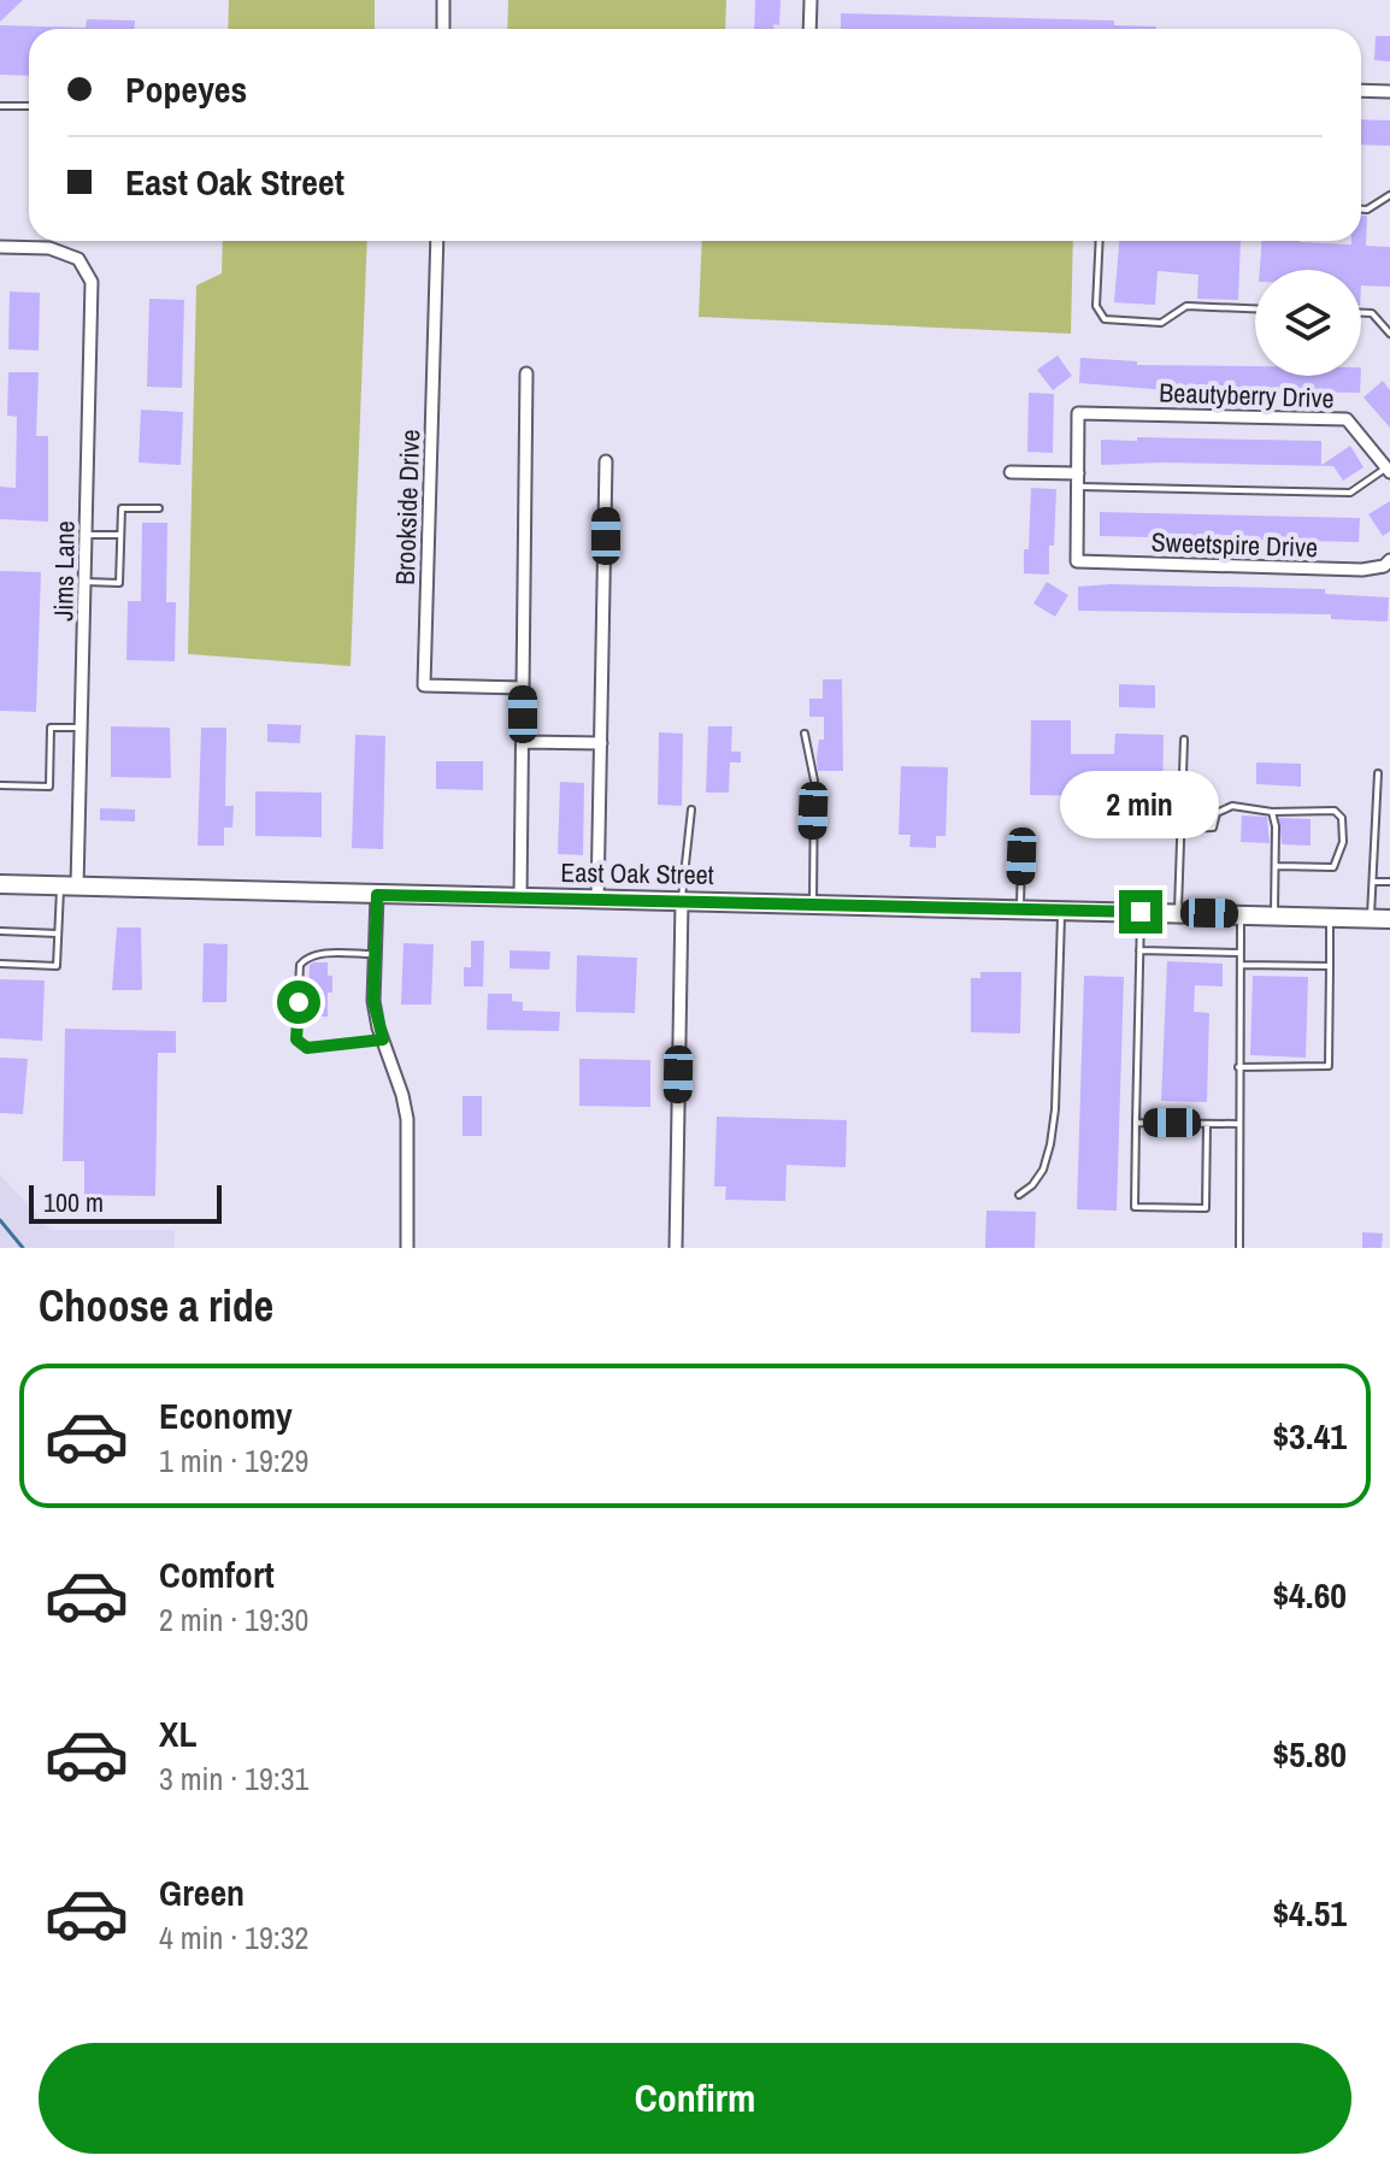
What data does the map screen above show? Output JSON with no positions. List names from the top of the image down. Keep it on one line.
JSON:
{"streets":{"highway":["East Oak Street"],"street":["Beautyberry Drive","Brookside Drive","Sweetspire Drive","Jims Lane"]},"crossings":[["Beautyberry Drive","Sweetspire Drive"],["Jims Lane","East Oak Street"]],"scale_bar":"100 m","page":{"banner":["Popeyes","East Oak Street"],"bubble":"2 min","scale":"100 m","heading":"Choose a ride","list":[{"name":"Economy","note":"1 min · 19:29","value":"$3.41"},{"name":"Comfort","note":"2 min · 19:30","value":"$4.60"},{"name":"XL","note":"3 min · 19:31","value":"$5.80"},{"name":"Green","note":"4 min · 19:32","value":"$4.51"}],"buttons":"Confirm"}}
